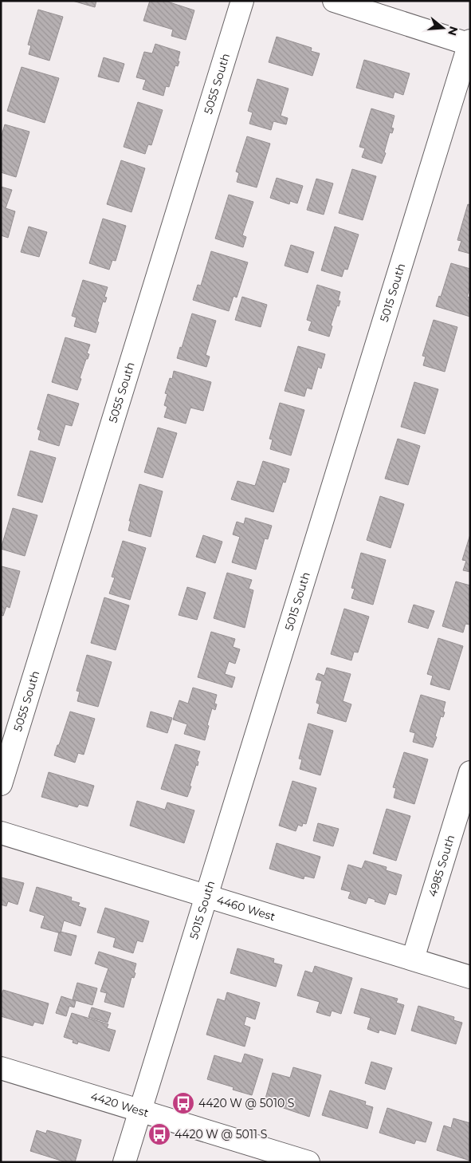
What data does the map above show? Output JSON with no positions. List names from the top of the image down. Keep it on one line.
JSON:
{"streets":{"street":["5055 South","5015 South","4985 South","4460 West","4420 West"]},"crossings":[["5015 South","4460 West"],["5015 South","4420 West"],["4985 South","4460 West"]],"places":{"bus stop":["4420 W @ 5010 S","4420 W @ 5011 S"]},"north":"right"}
